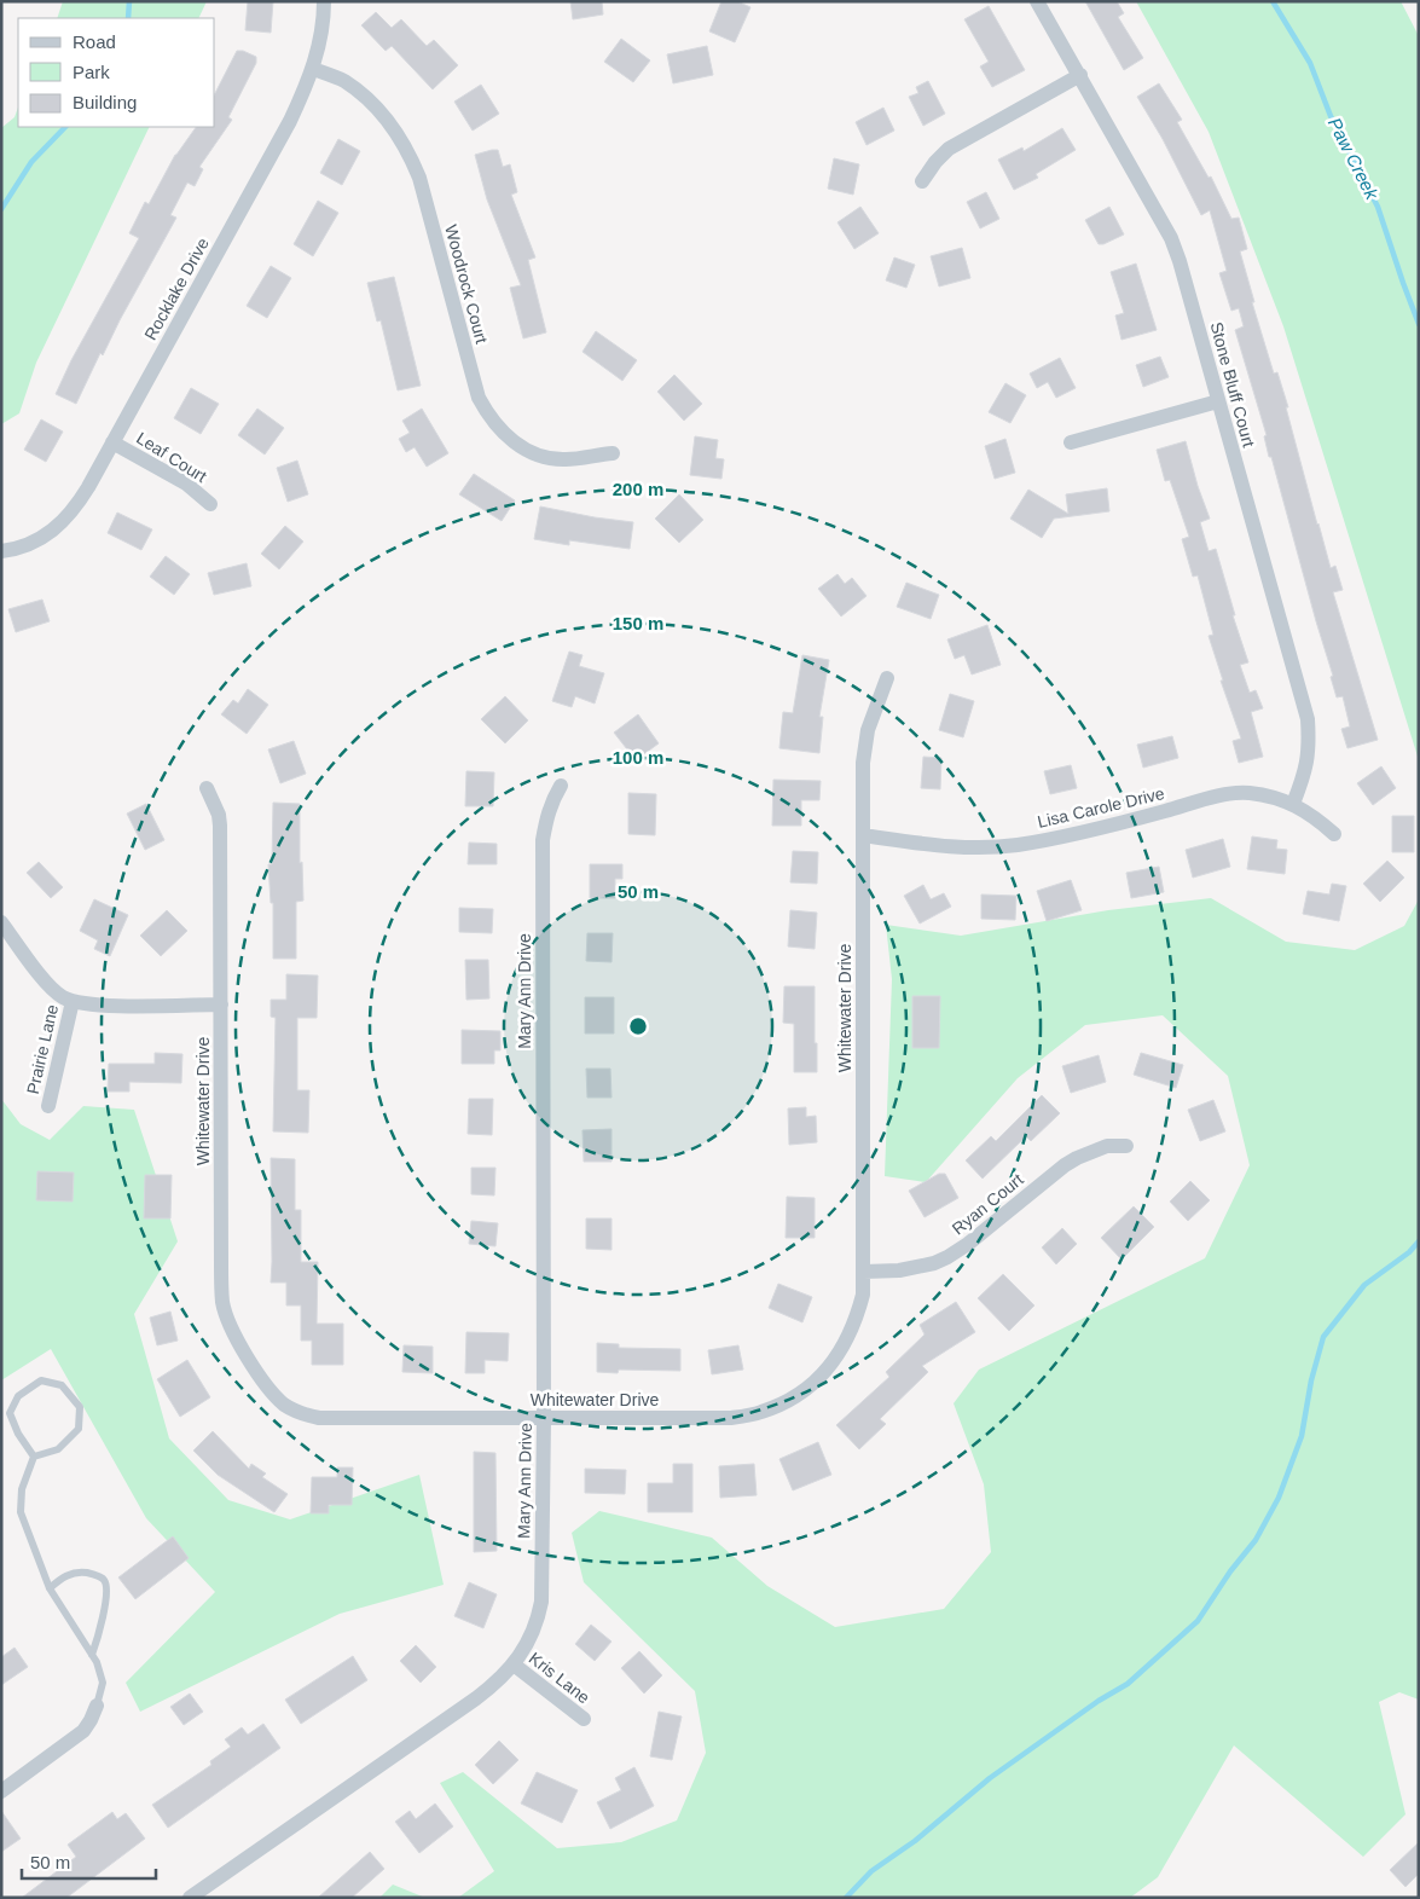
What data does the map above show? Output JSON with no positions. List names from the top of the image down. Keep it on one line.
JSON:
{"streets":{"street":["Woodrock Court","Rocklake Drive","Stone Bluff Court","Leaf Court","Lisa Carole Drive","Mary Ann Drive","Whitewater Drive","Prairie Lane","Ryan Court","Kris Lane"]},"crossings":[["Woodrock Court","Rocklake Drive"],["Rocklake Drive","Leaf Court"],["Stone Bluff Court","Lisa Carole Drive"],["Lisa Carole Drive","Whitewater Drive"],["Mary Ann Drive","Whitewater Drive"],["Mary Ann Drive","Kris Lane"],["Whitewater Drive","Ryan Court"]],"water":["Paw Creek"],"legend":["Road","Park","Building"],"scale_bar":"50 m","rings":["200 m","150 m","100 m","50 m"]}
